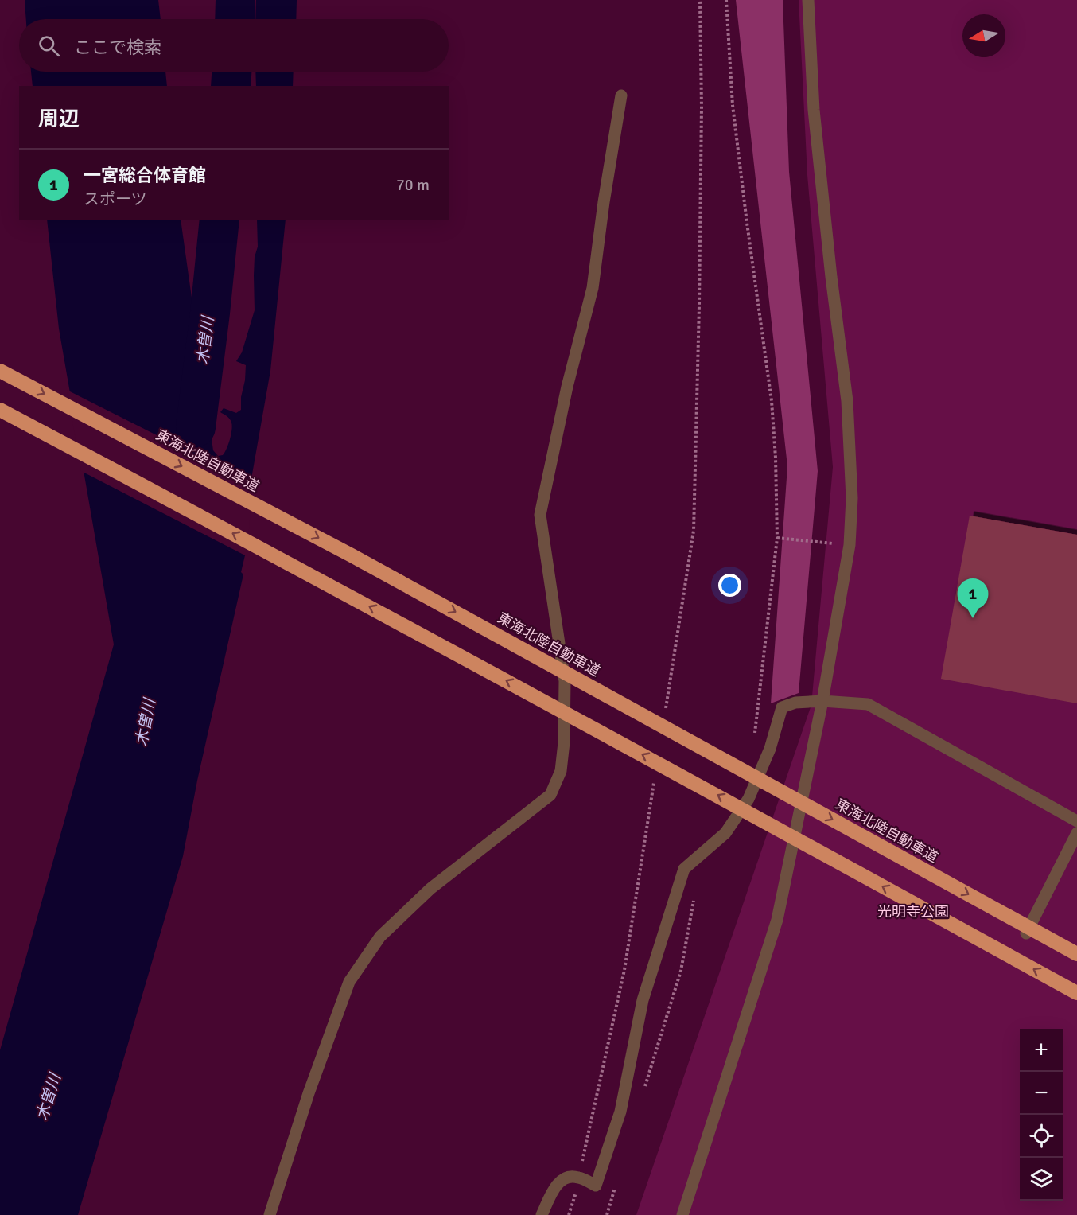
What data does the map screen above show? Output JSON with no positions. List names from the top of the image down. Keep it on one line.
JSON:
{"streets":{"highway":["東海北陸自動車道"]},"water":["木曽川"],"parks":["光明寺公園"],"north":"left","page":{"search":"ここで検索","heading":"周辺","list":[{"mark":"1","name":"一宮総合体育館","note":"スポーツ","value":"70 m"}],"pins":"1","map_buttons":["+","−"]}}
